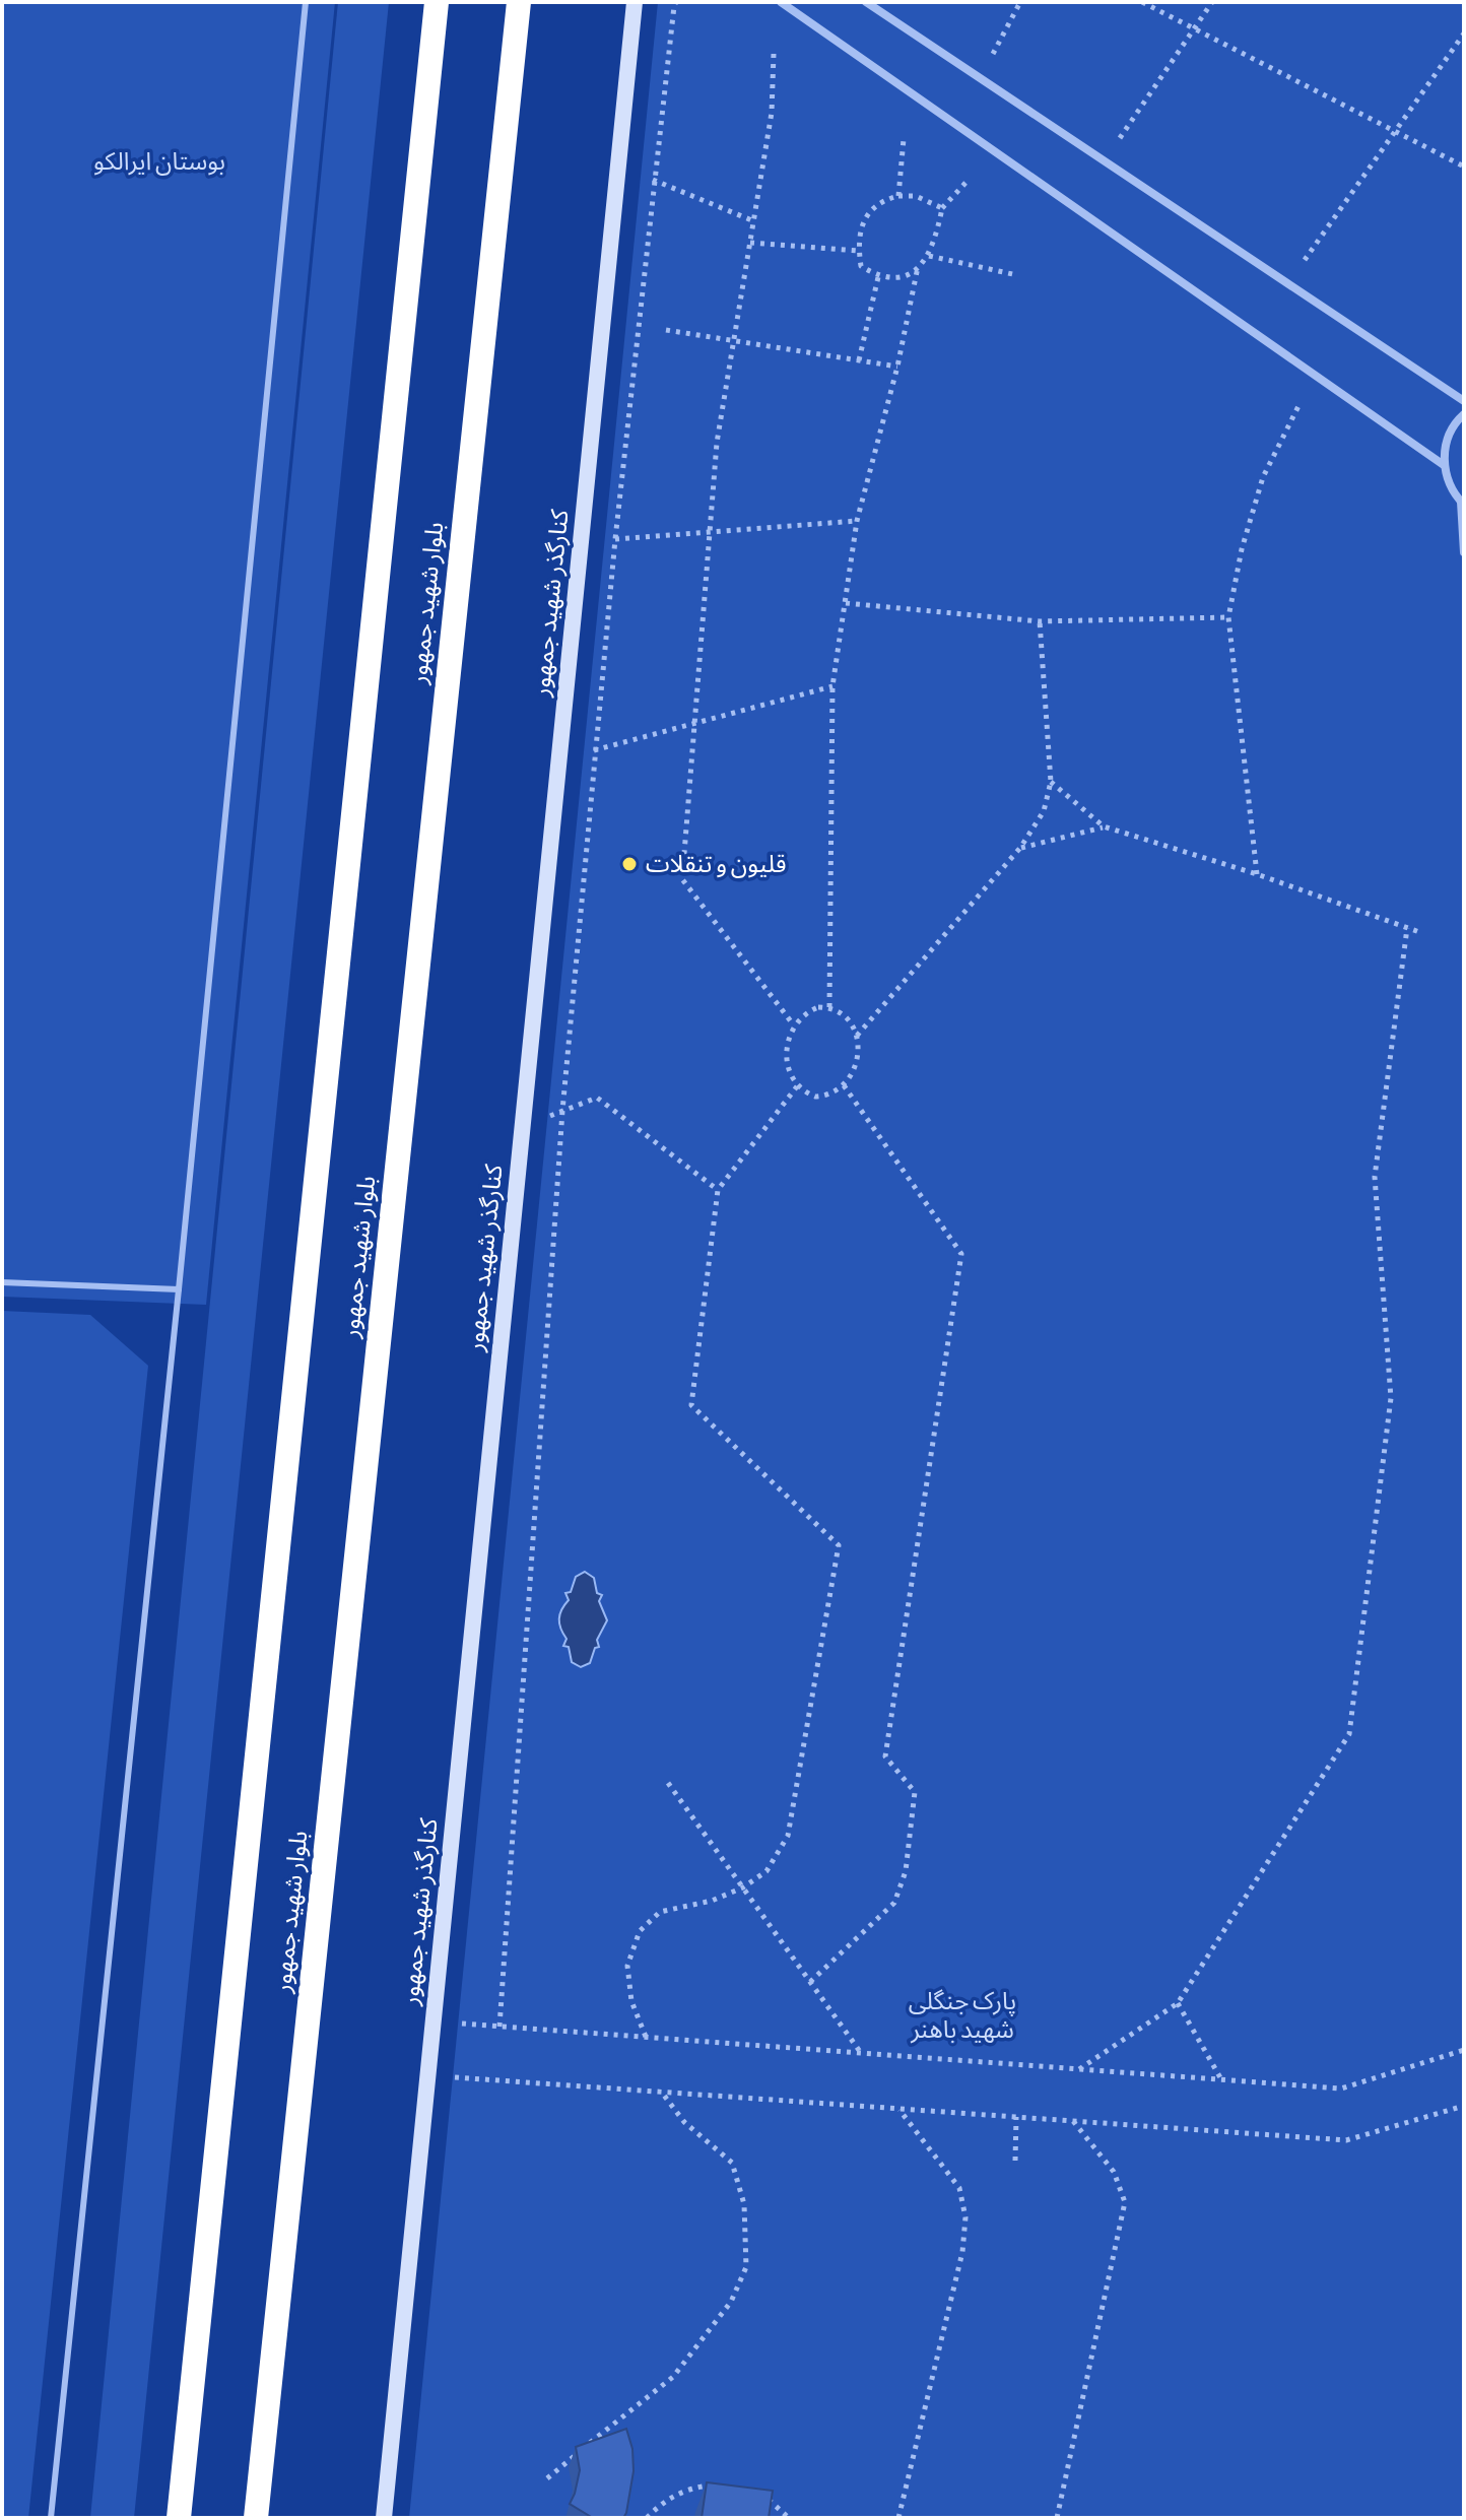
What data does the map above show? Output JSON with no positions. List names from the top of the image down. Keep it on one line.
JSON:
{"streets":{"highway":["بلوار شهید جمهور"],"street":["کنارگذر شهید جمهور"]},"parks":["بوستان ایرالکو","پارک جنگلی شهید باهنر"],"places":["قلیون و تنقلات"]}
